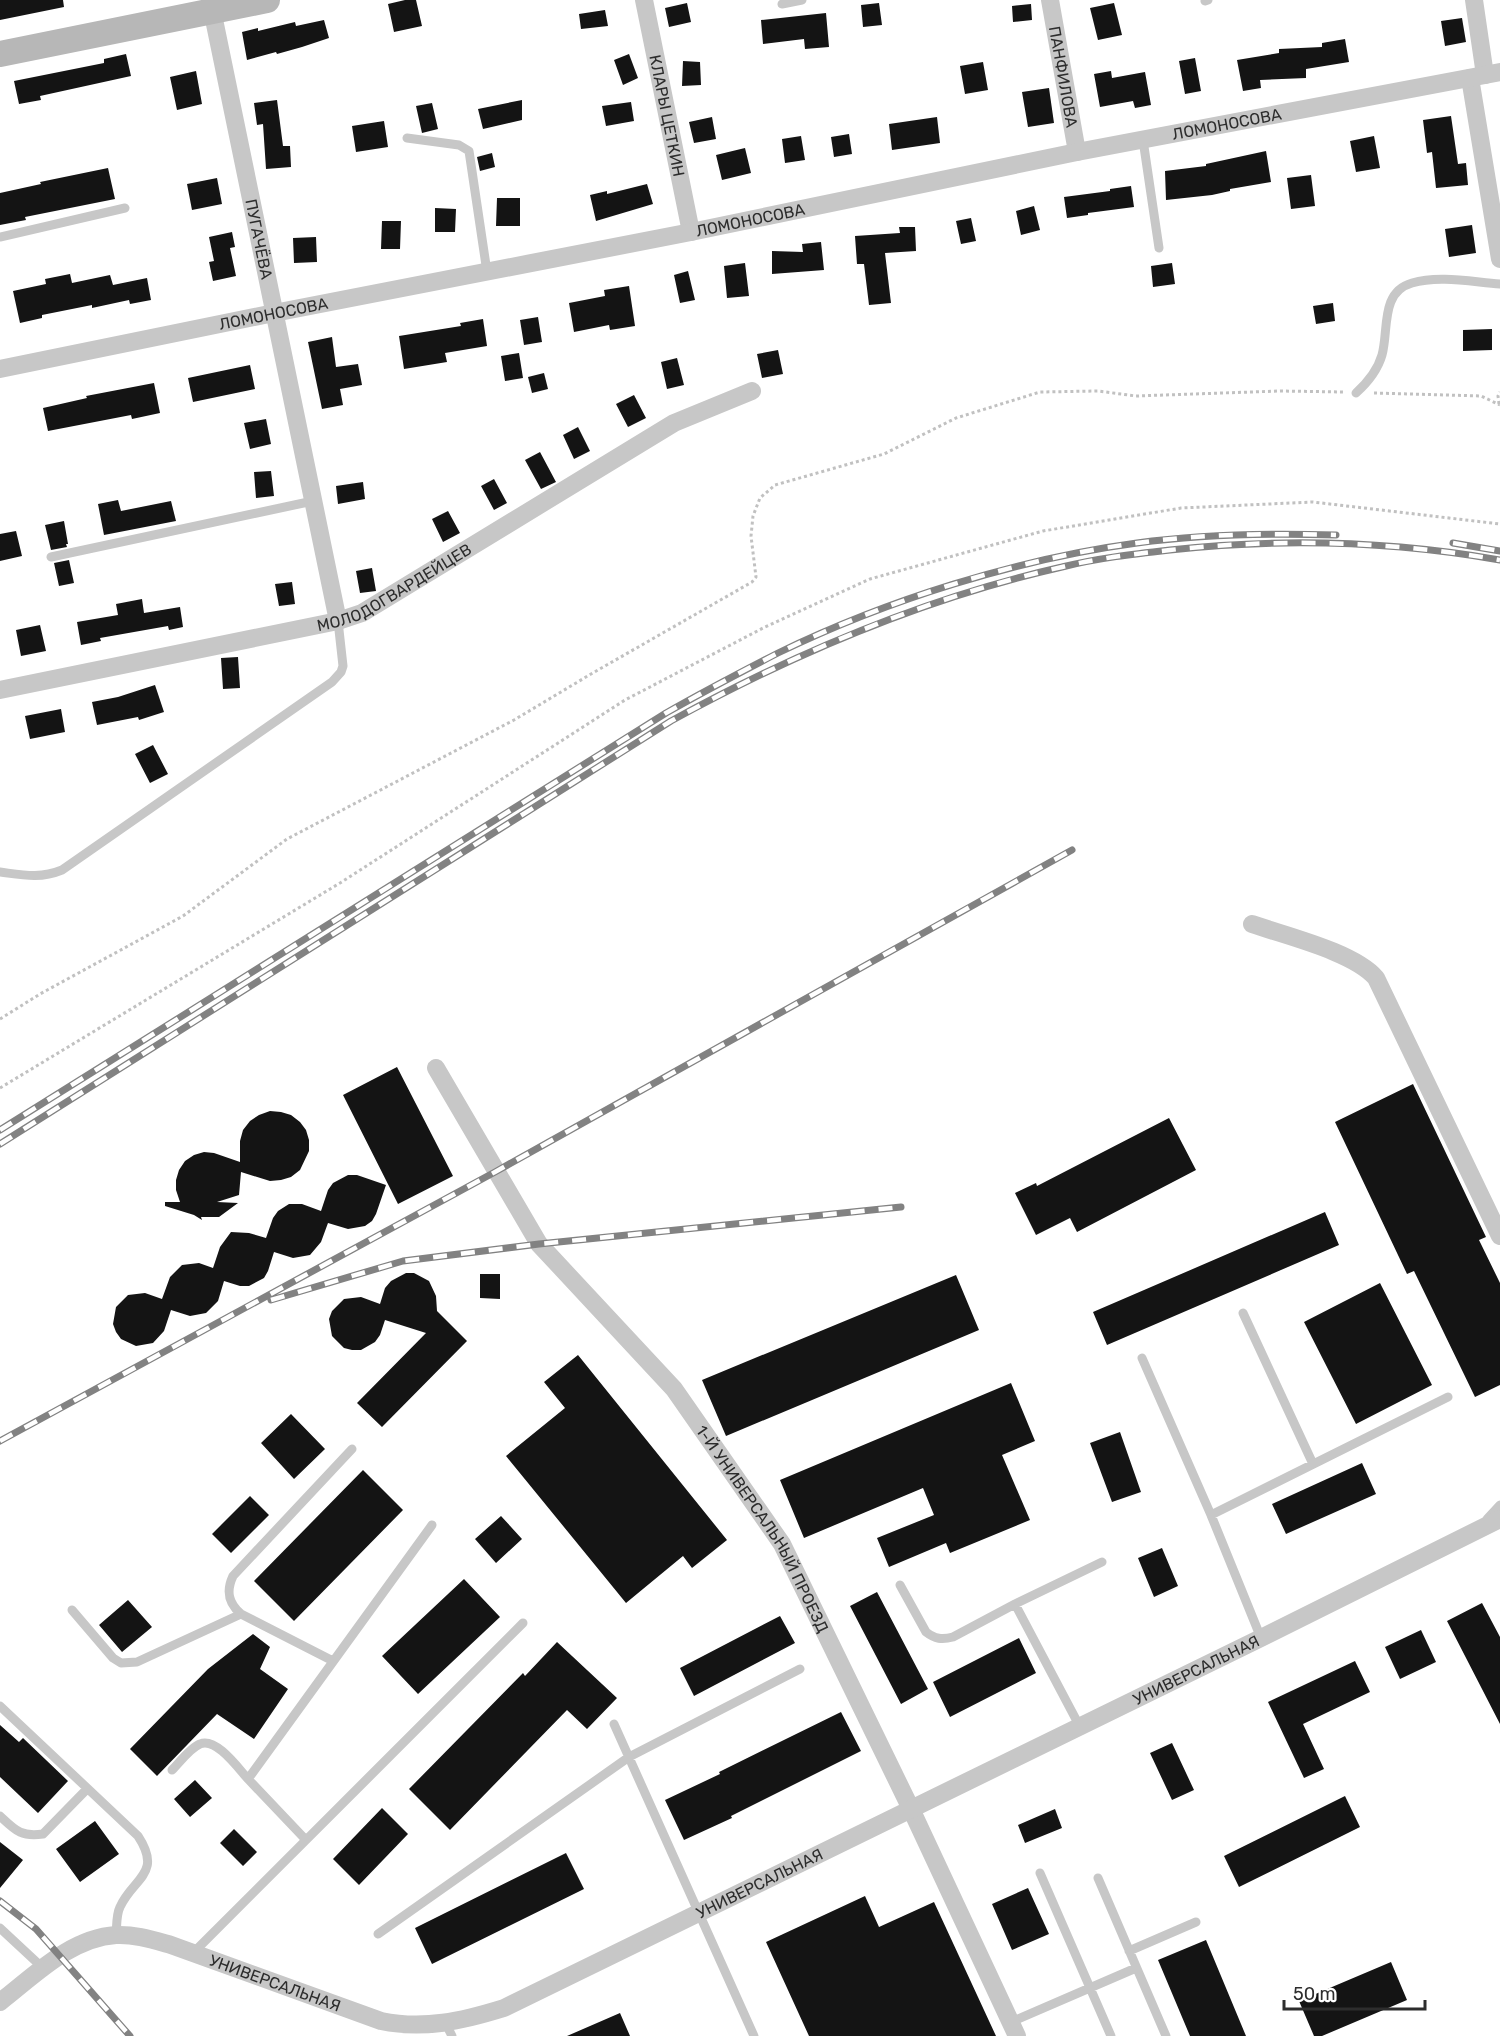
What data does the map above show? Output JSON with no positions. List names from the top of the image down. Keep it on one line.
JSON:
{"streets":{"street":["ПАНФИЛОВА","КЛАРЫ ЦЕТКИН","ЛОМОНОСОВА","ПУГАЧЁВА","МОЛОДОГВАРДЕЙЦЕВ","1-Й УНИВЕРСАЛЬНЫЙ ПРОЕЗД","УНИВЕРСАЛЬНАЯ"]},"crossings":[["ПАНФИЛОВА","ЛОМОНОСОВА"],["КЛАРЫ ЦЕТКИН","ЛОМОНОСОВА"],["ЛОМОНОСОВА","ПУГАЧЁВА"],["ПУГАЧЁВА","МОЛОДОГВАРДЕЙЦЕВ"],["1-Й УНИВЕРСАЛЬНЫЙ ПРОЕЗД","УНИВЕРСАЛЬНАЯ"]],"scale_bar":"50 m"}
